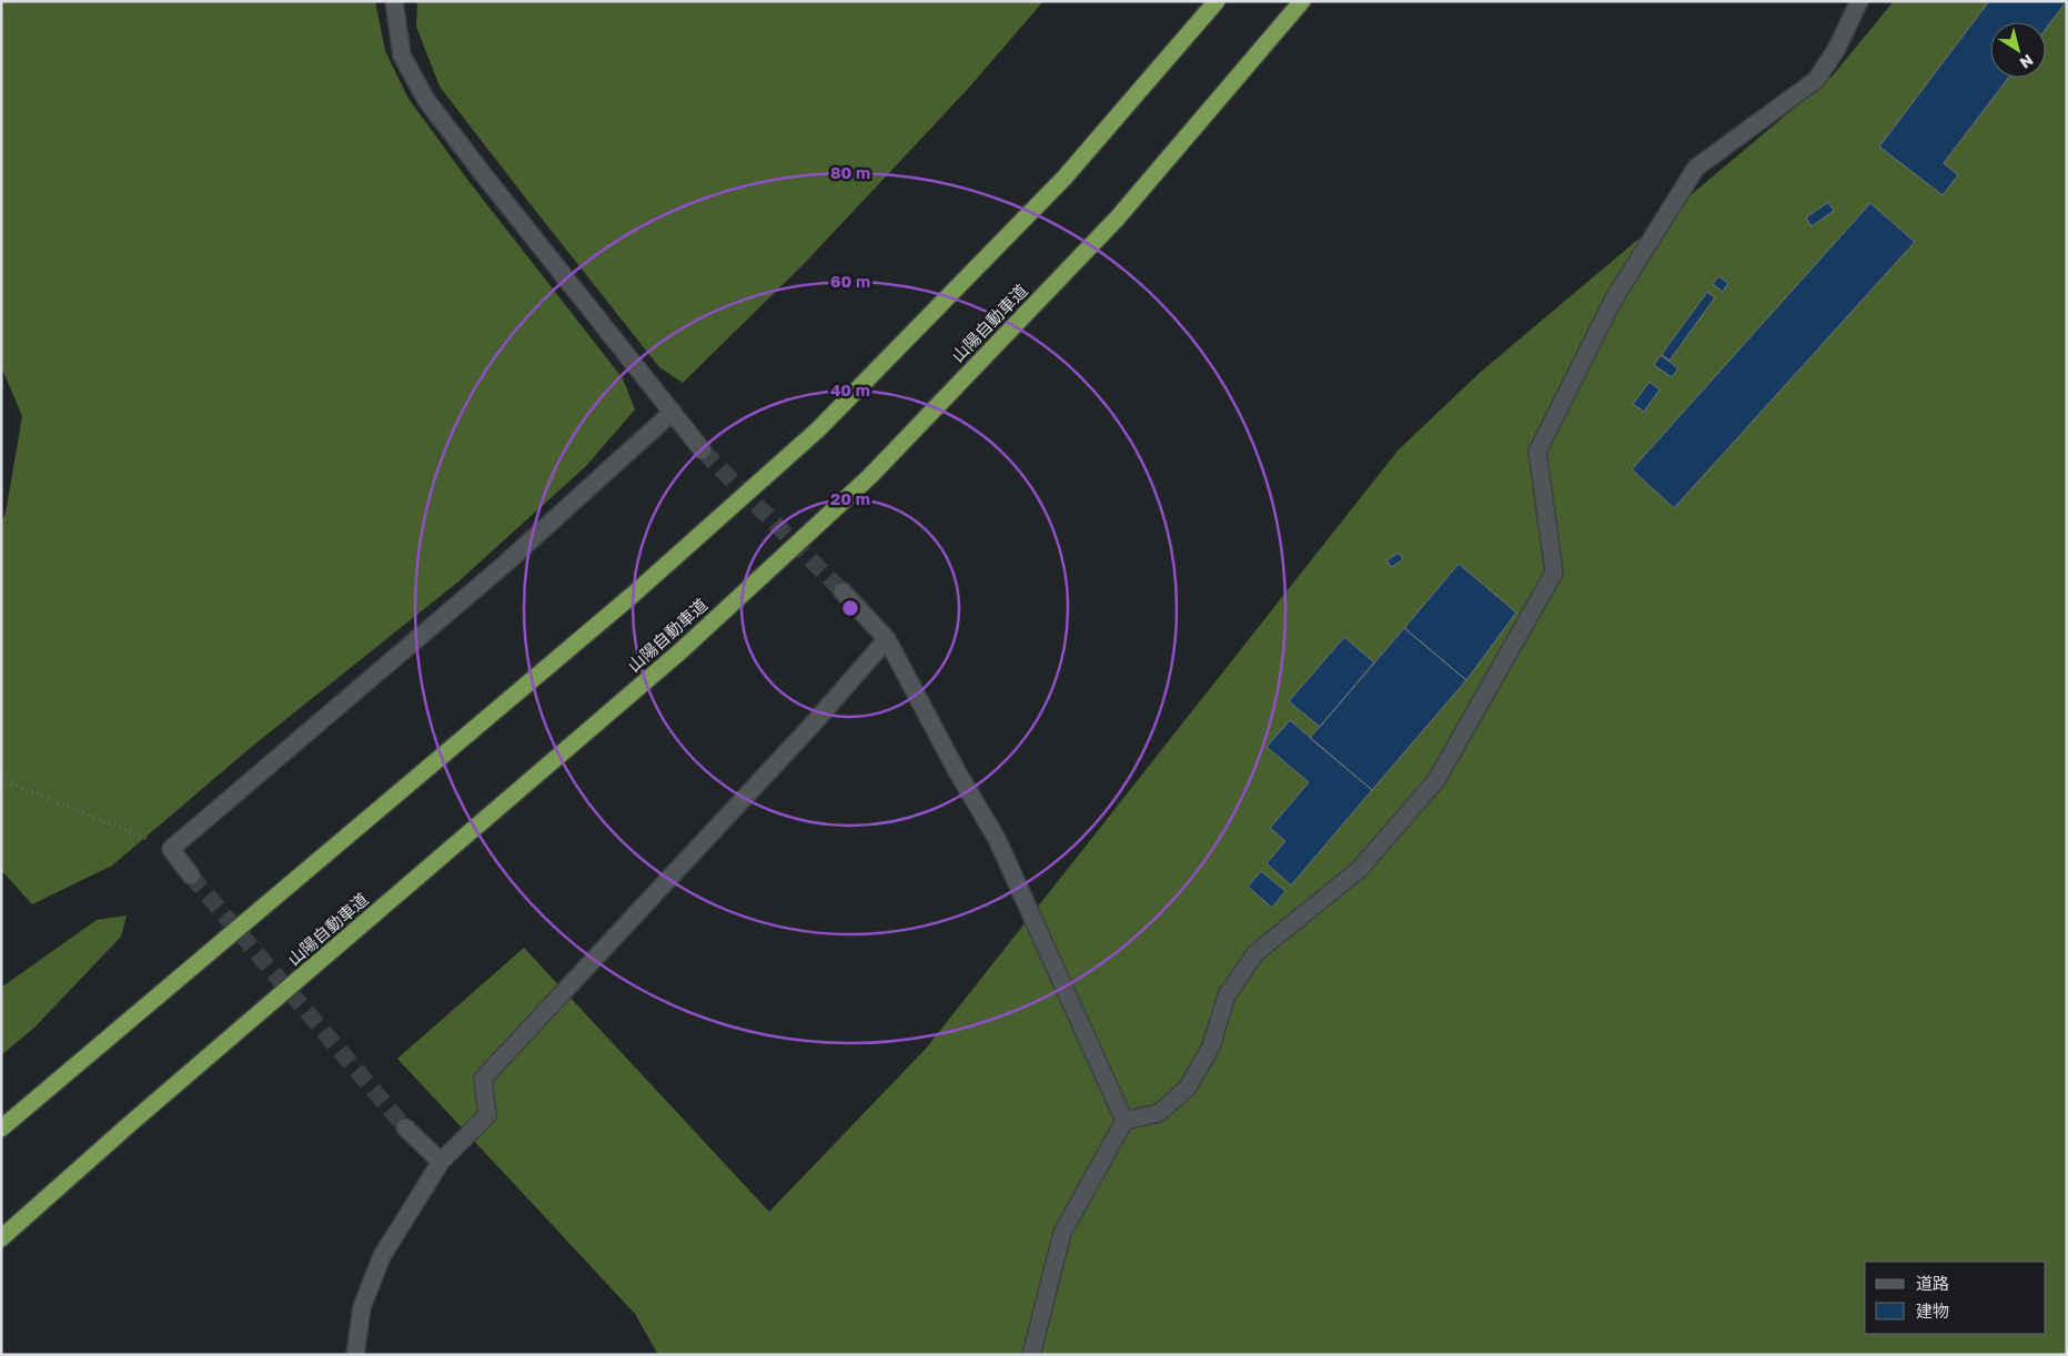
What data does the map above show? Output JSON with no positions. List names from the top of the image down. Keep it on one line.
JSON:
{"streets":{"highway":["山陽自動車道"]},"legend":["道路","建物"],"north":"bottom right","rings":["80 m","60 m","40 m","20 m"]}
